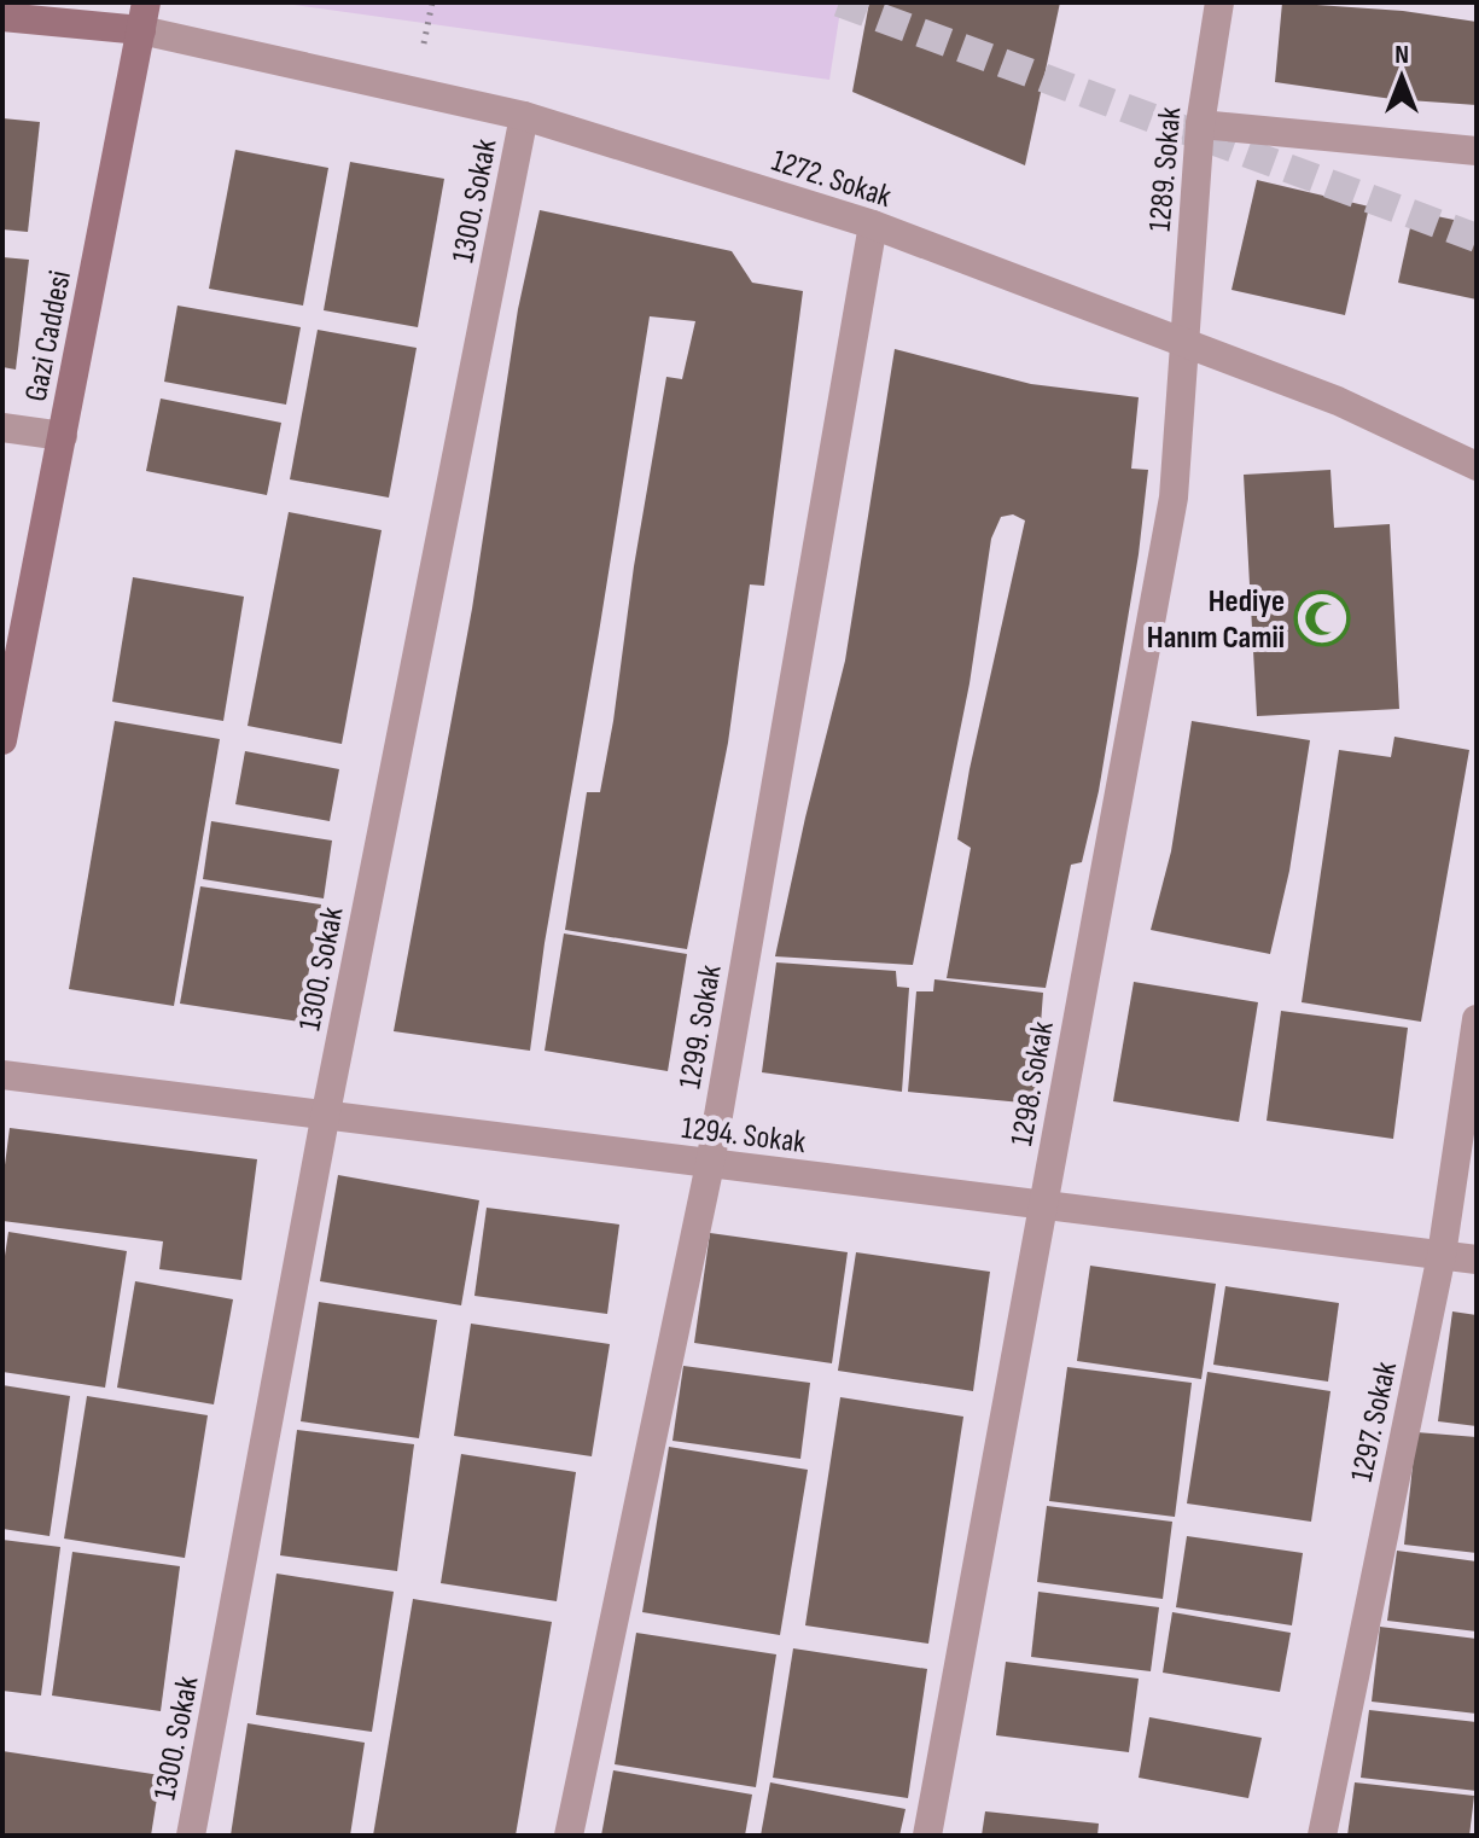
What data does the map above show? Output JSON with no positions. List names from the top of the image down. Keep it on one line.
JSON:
{"streets":{"main road":["Gazi Caddesi"],"street":["1289. Sokak","1272. Sokak","1300. Sokak","1299. Sokak","1298. Sokak","1294. Sokak","1297. Sokak"]},"crossings":[["1289. Sokak","1272. Sokak"],["1289. Sokak","1298. Sokak"],["1272. Sokak","1300. Sokak"],["1272. Sokak","Gazi Caddesi"],["1272. Sokak","1299. Sokak"],["1272. Sokak","1298. Sokak"],["1300. Sokak","1294. Sokak"],["1299. Sokak","1294. Sokak"],["1298. Sokak","1294. Sokak"],["1294. Sokak","1297. Sokak"]],"places":{"mosque":["Hediye Hanım Camii"]},"north":"top"}
